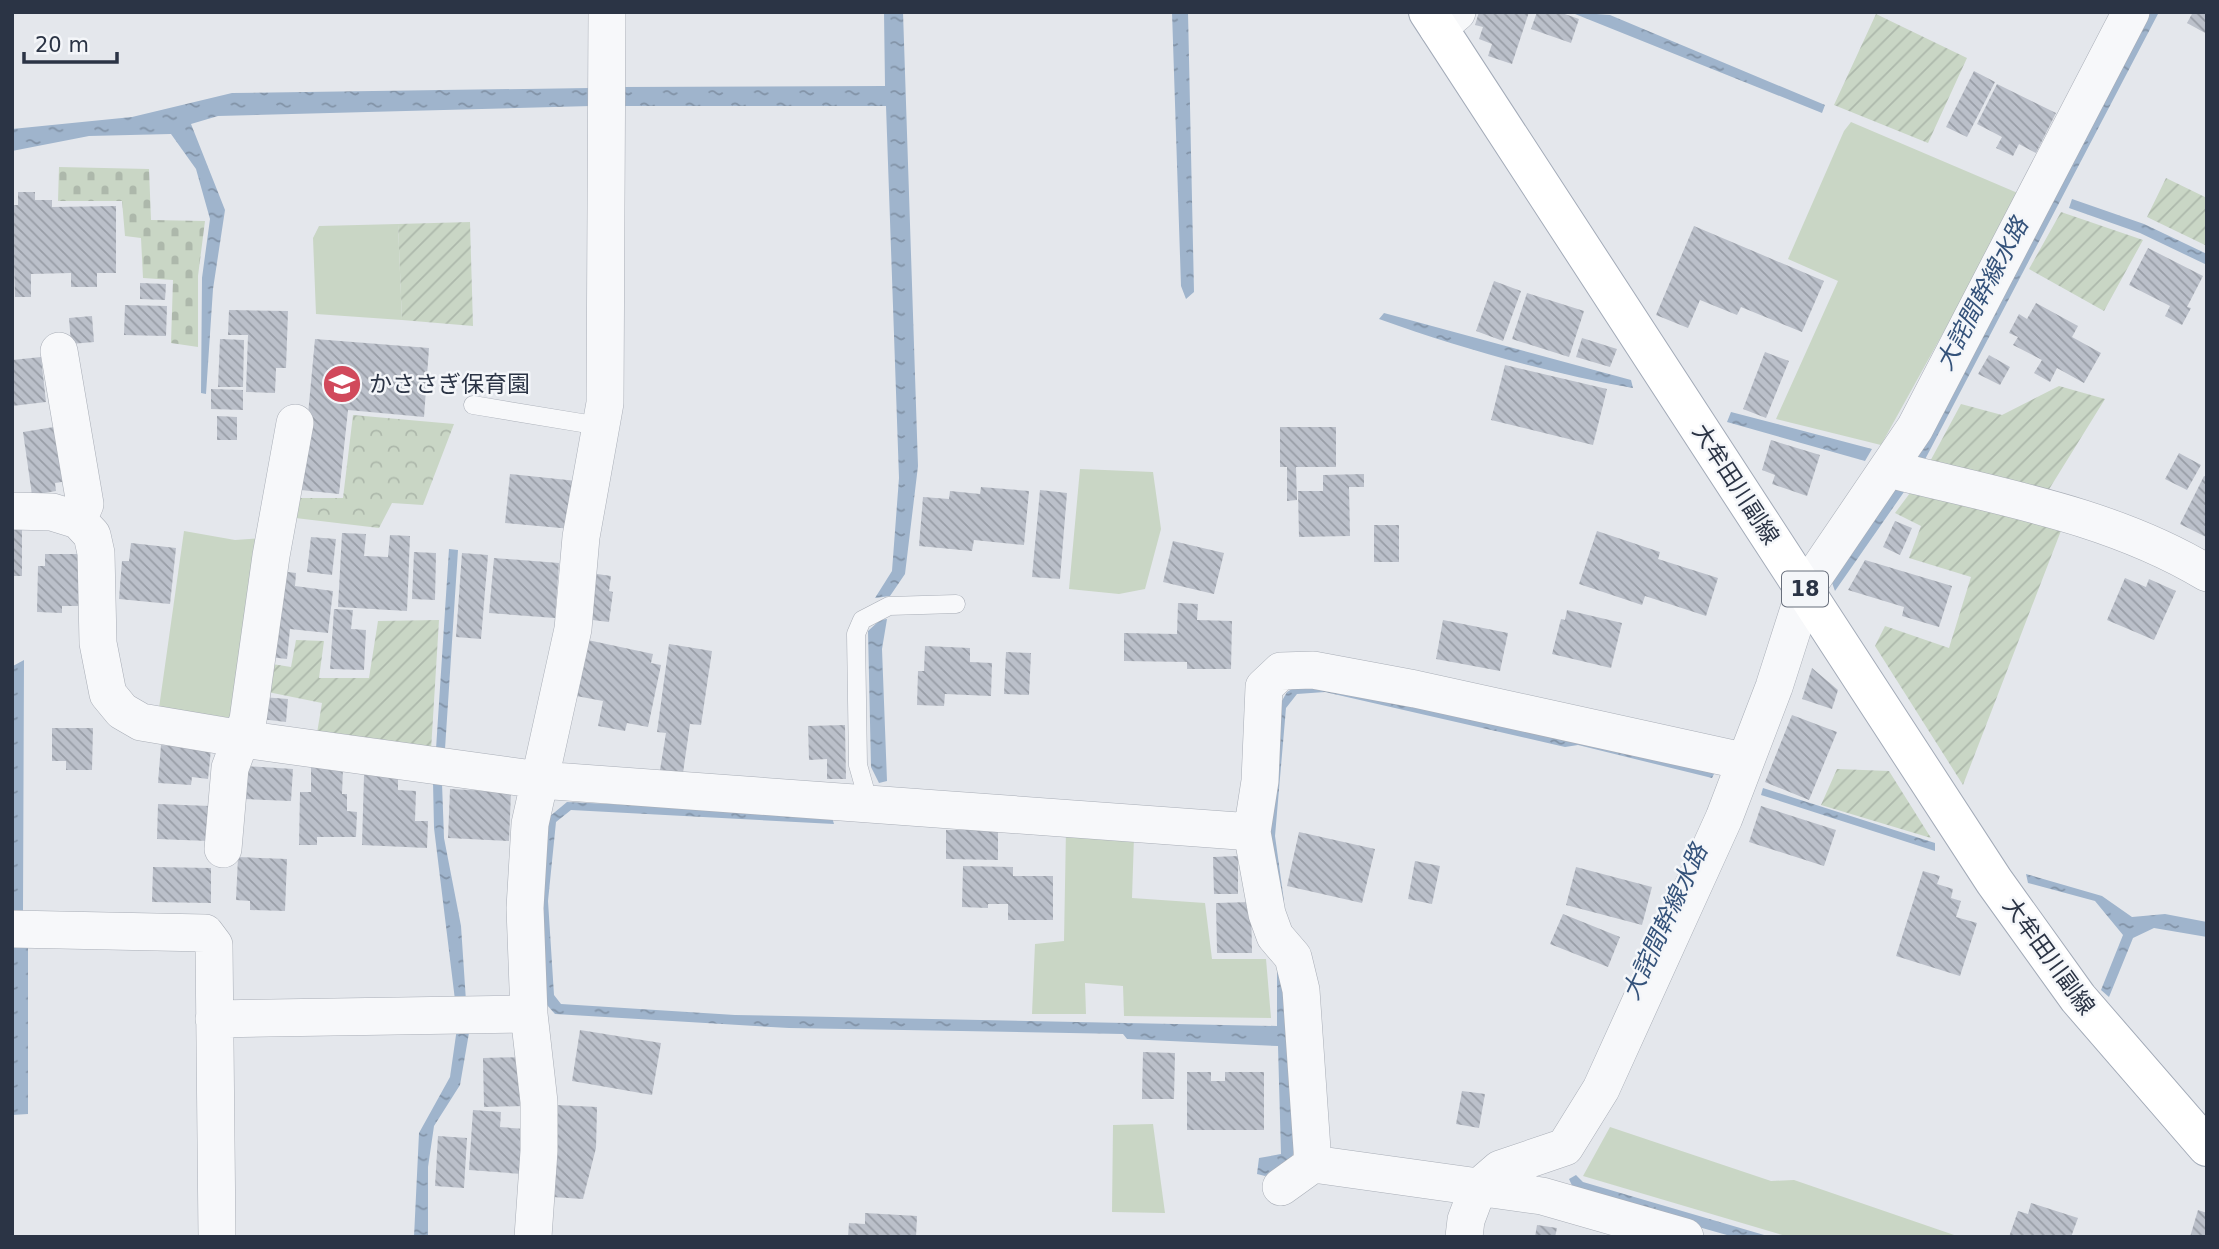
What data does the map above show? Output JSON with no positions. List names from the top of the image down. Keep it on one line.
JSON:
{"streets":{"main road":["大牟田川副線","18"]},"water":["大詫間幹線水路"],"places":{"school or university":["かささぎ保育園"]},"scale_bar":"20 m"}
